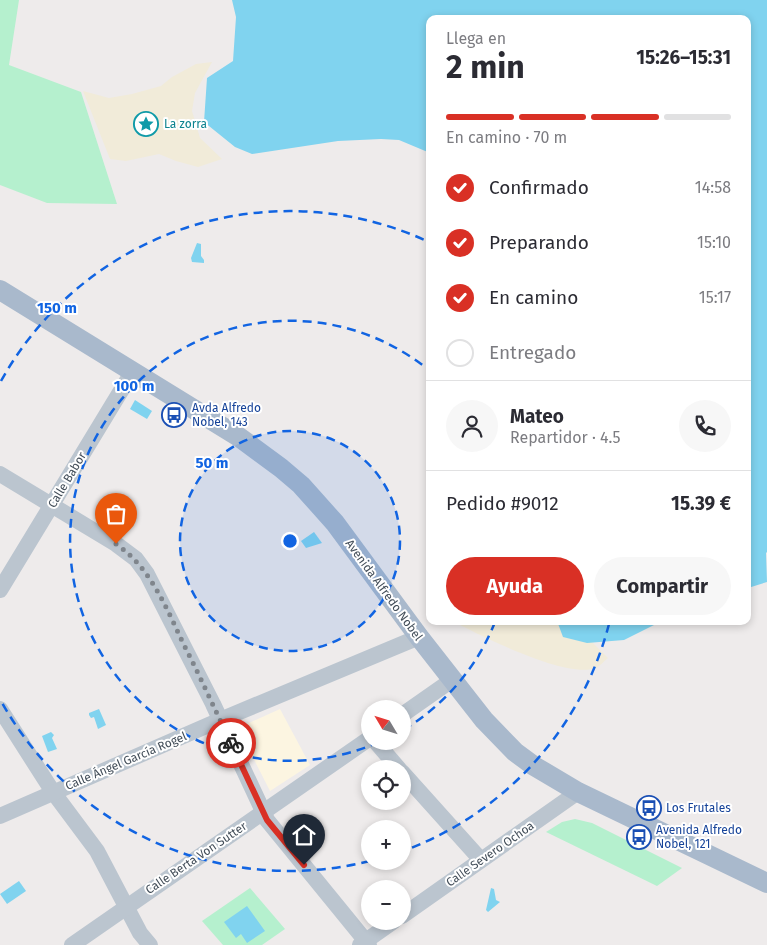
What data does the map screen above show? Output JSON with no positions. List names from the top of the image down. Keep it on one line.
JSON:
{"streets":{"main road":["Avenida Alfredo Nobel"],"street":["Calle Babor","Calle Ángel García Rogel","Calle Severo Ochoa","Calle Berta Von Sutter"]},"crossings":[["Calle Babor","Avenida Alfredo Nobel"],["Avenida Alfredo Nobel","Calle Ángel García Rogel"],["Avenida Alfredo Nobel","Calle Severo Ochoa"]],"places":{"place":["La zorra"],"bus stop":["Avda Alfredo Nobel, 143","Los Frutales","Avenida Alfredo Nobel, 121"]},"north":"top left","page":{"heading":["2 min","Llega en","15:26–15:31"],"panel":["Mateo","Repartidor · 4.5","Pedido #9012","15.39 €"],"bar":"En camino · 70 m","list":[["Confirmado","14:58"],["Preparando","15:10"],["En camino","15:17"],"Entregado"],"buttons":["Ayuda","Compartir"],"map_buttons":["+","−"]},"rings":["150 m","100 m","50 m"]}
